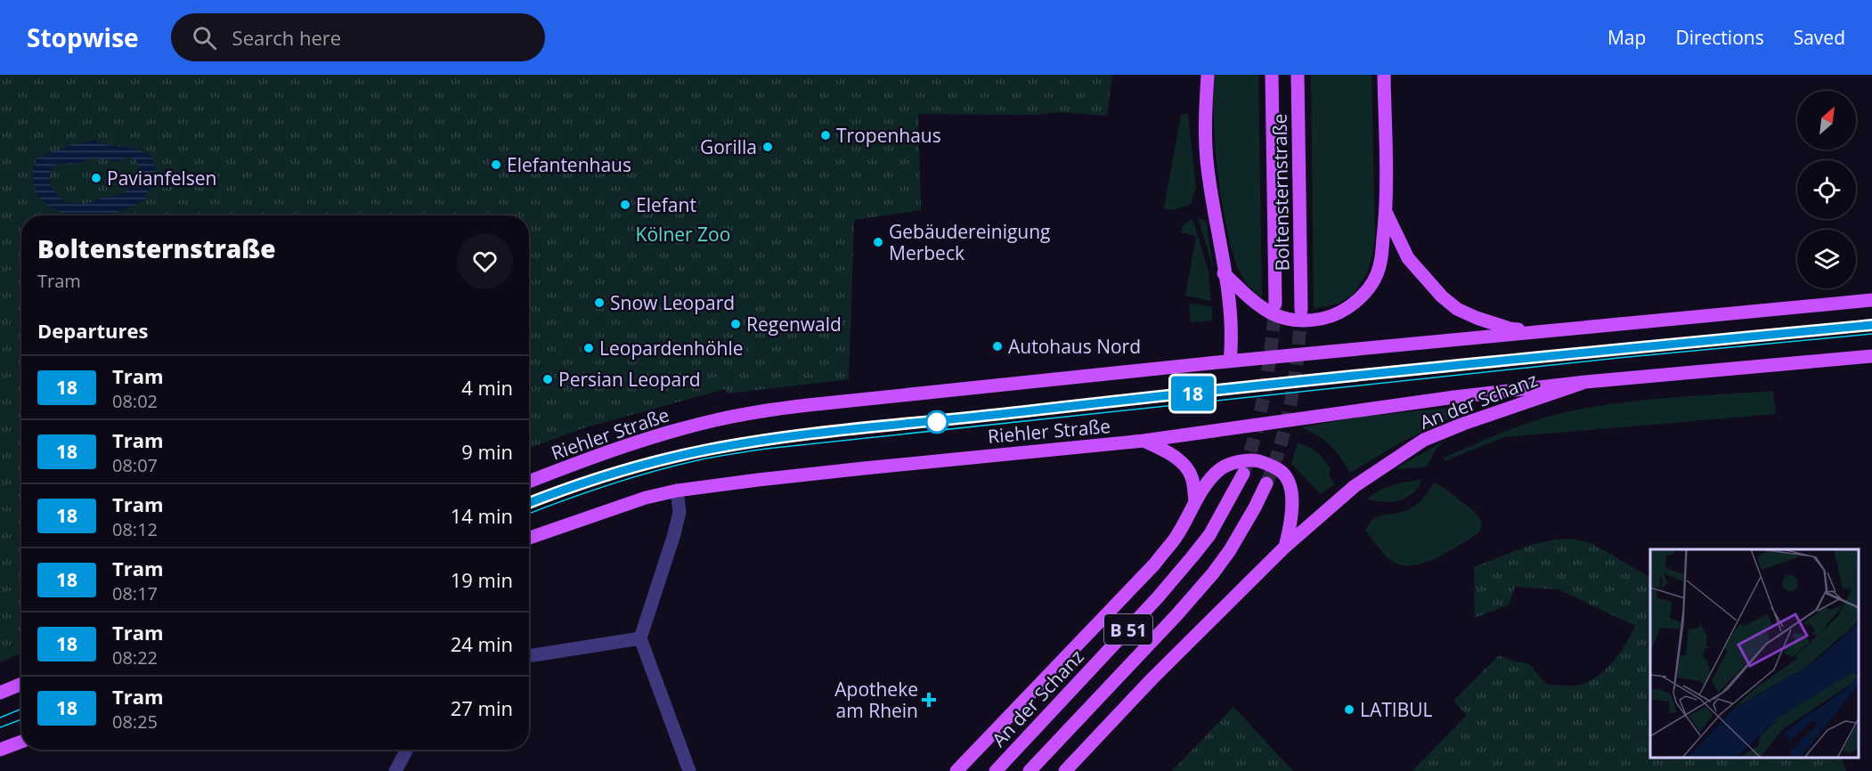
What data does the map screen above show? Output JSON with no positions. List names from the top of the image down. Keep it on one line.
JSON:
{"streets":{"main road":["Boltensternstraße","An der Schanz","Riehler Straße","B 51"]},"crossings":[["An der Schanz","Riehler Straße"]],"parks":["Kölner Zoo"],"places":{"other":["Tropenhaus","Gorilla","Elefantenhaus","Pavianfelsen","Elefant","Gebäudereinigung Merbeck","Snow Leopard","Regenwald","Autohaus Nord","Leopardenhöhle","Persian Leopard","LATIBUL"],"health":["Apotheke am Rhein"]},"lines":["tram line 18"],"north":"top right","page":{"header":"Stopwise","search":"Search here","nav":["Map","Directions","Saved"],"on_map":"18","heading":[["Boltensternstraße","Tram"],"Departures"],"list":[{"mark":"18","name":"Tram","note":"08:02","value":"4 min"},{"mark":"18","name":"Tram","note":"08:07","value":"9 min"},{"mark":"18","name":"Tram","note":"08:12","value":"14 min"},{"mark":"18","name":"Tram","note":"08:17","value":"19 min"},{"mark":"18","name":"Tram","note":"08:22","value":"24 min"},{"mark":"18","name":"Tram","note":"08:25","value":"27 min"}]}}
